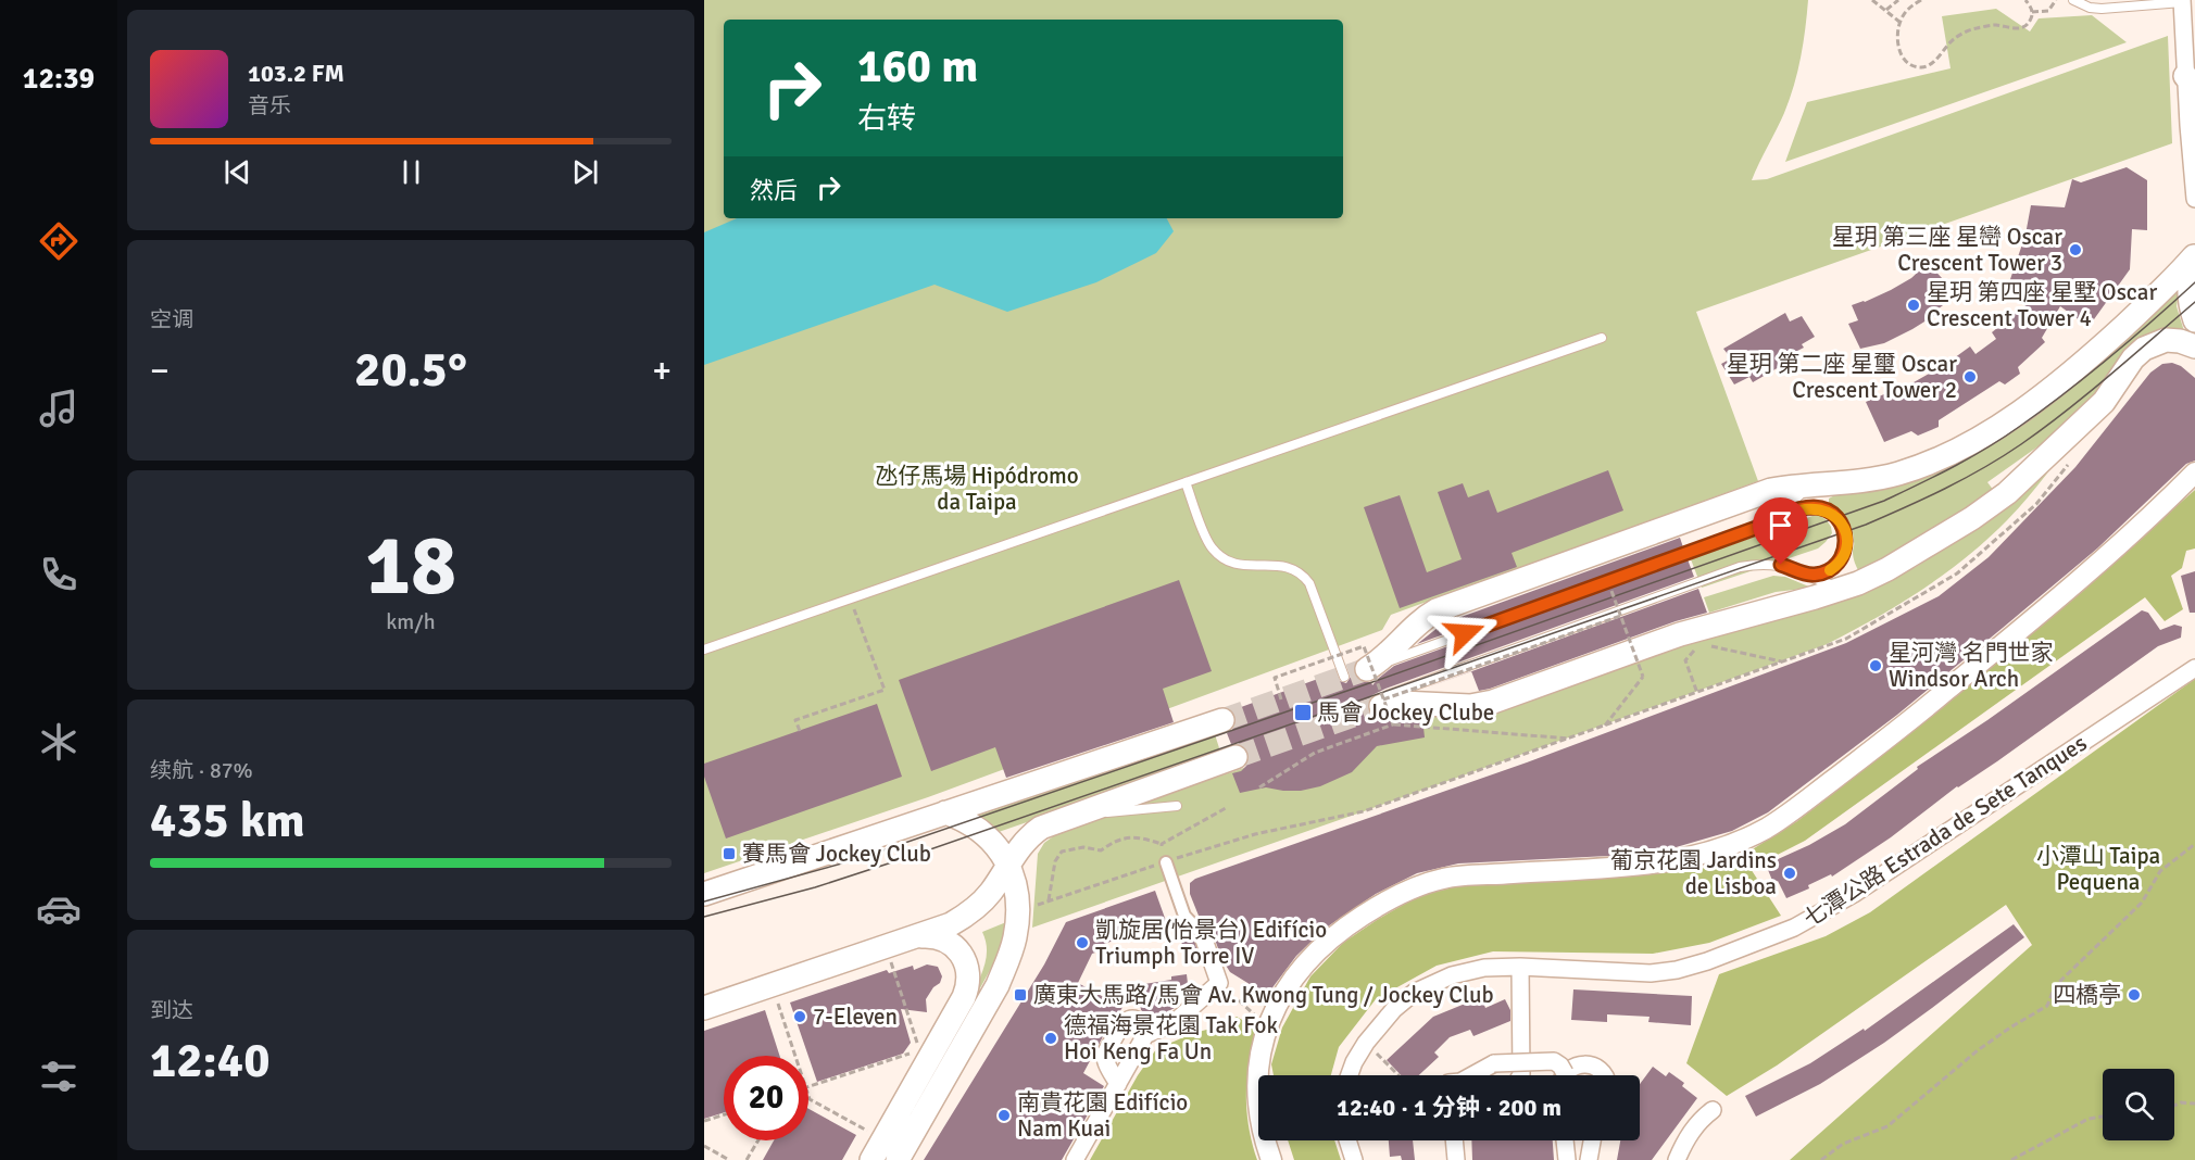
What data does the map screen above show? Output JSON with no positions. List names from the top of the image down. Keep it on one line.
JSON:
{"streets":{"street":["七潭公路 Estrada de Sete Tanques"]},"parks":["氹仔馬場 Hipódromo da Taipa","小潭山 Taipa Pequena"],"places":{"other":["星玥 第三座 星巒 Oscar Crescent Tower 3","星玥 第四座 星墅 Oscar Crescent Tower 4","星玥 第二座 星璽 Oscar Crescent Tower 2","星河灣 名門世家 Windsor Arch","葡京花園 Jardins de Lisboa","凱旋居(怡景台) Edifício Triumph Torre IV","四橋亭","7-Eleven","德福海景花園 Tak Fok Hoi Keng Fa Un","南貴花園 Edifício Nam Kuai"],"transit":["馬會 Jockey Clube","賽馬會 Jockey Club","廣東大馬路/馬會 Av. Kwong Tung / Jockey Club"]},"page":{"tabs":"12:39","turn":["160 m","右转"],"song":["103.2 FM","音乐"],"then":"然后","tile":["空调",["18","km/h"],["续航 · 87%","435 km"],["到达","12:40"]],"heat":["−","20.5°","+"],"limit":"20","trip":"12:40 · 1 分钟 · 200 m"}}
